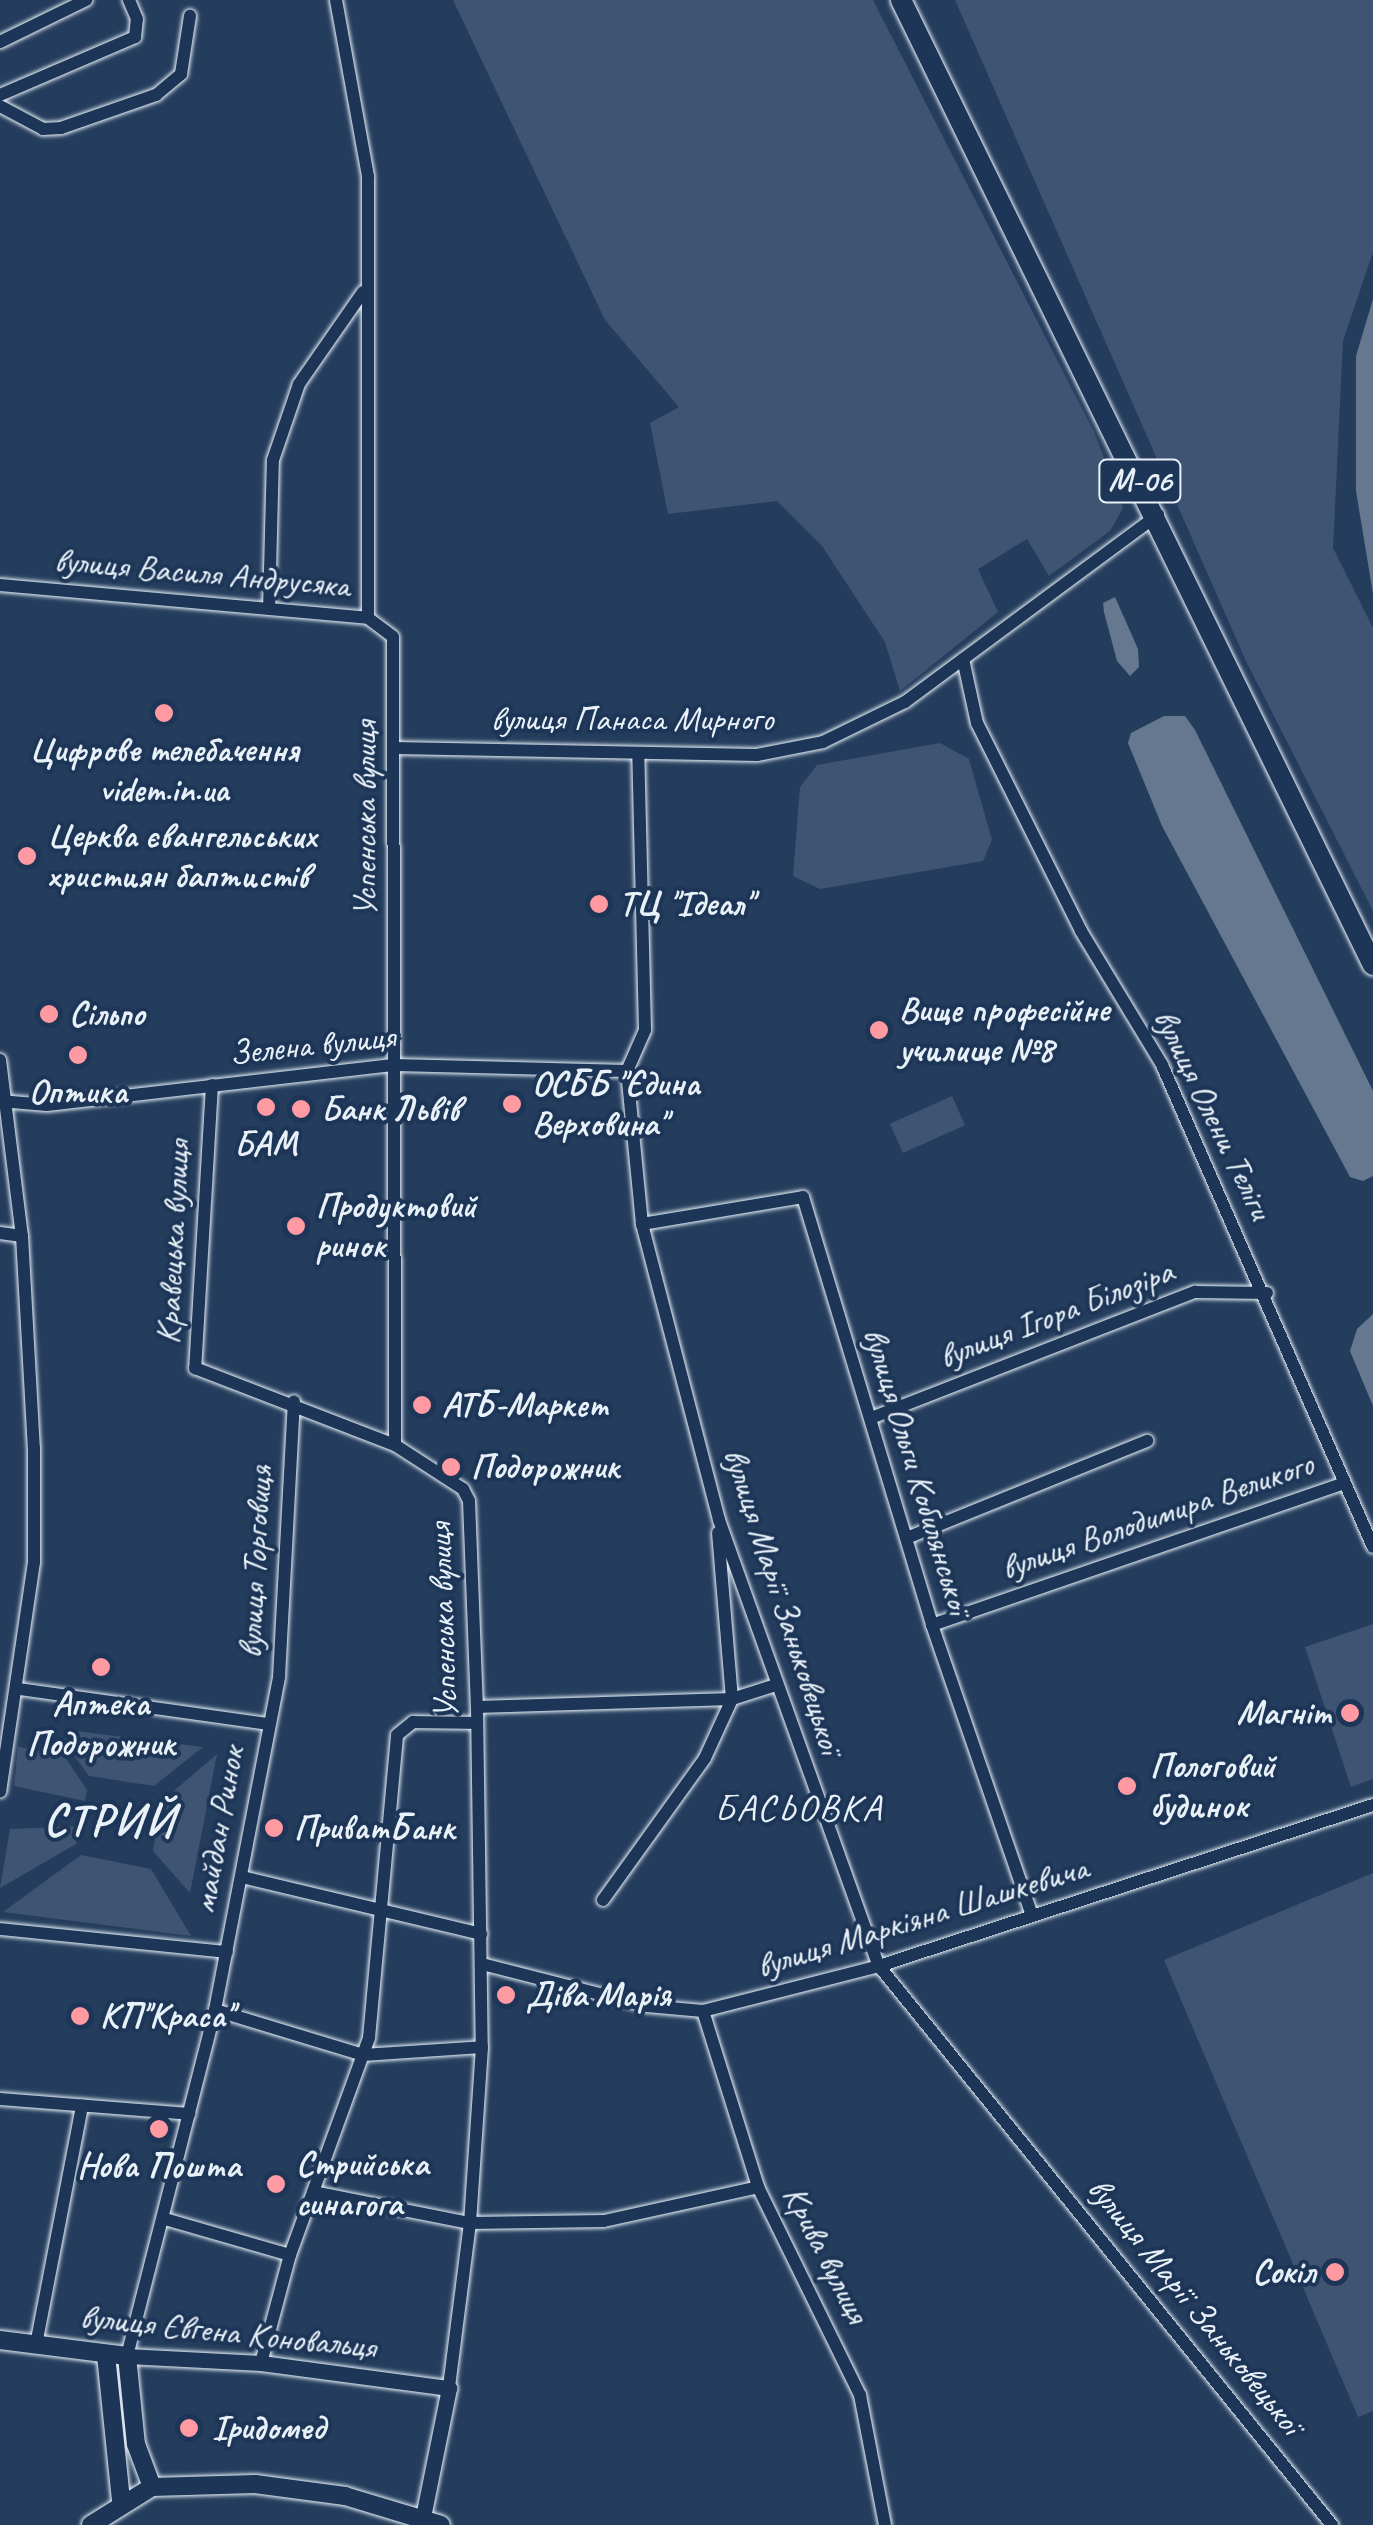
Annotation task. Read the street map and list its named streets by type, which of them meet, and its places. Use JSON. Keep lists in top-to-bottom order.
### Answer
{
  "streets": {
    "highway": ["М-06"],
    "main road": ["вулиця Євгена Коновальця"],
    "street": [
      "вулиця Василя Андрусяка",
      "вулиця Панаса Мирного",
      "Успенська вулиця",
      "Зелена вулиця",
      "вулиця Олени Теліги",
      "Кравецька вулиця",
      "вулиця Ігора Білозіра",
      "вулиця Ольги Кобилянської",
      "вулиця Володимира Великого",
      "вулиця Торговиця",
      "вулиця Марії Заньковецької",
      "майдан Ринок",
      "вулиця Маркіяна Шашкевича",
      "Крива вулиця"
    ]
  },
  "crossings": [
    ["М-06", "вулиця Панаса Мирного"],
    ["вулиця Василя Андрусяка", "Успенська вулиця"],
    ["вулиця Панаса Мирного", "Успенська вулиця"],
    ["вулиця Панаса Мирного", "вулиця Олени Теліги"],
    ["Успенська вулиця", "Зелена вулиця"],
    ["Успенська вулиця", "Кравецька вулиця"],
    ["Успенська вулиця", "вулиця Маркіяна Шашкевича"],
    ["Успенська вулиця", "вулиця Євгена Коновальця"],
    ["Зелена вулиця", "Кравецька вулиця"],
    ["Зелена вулиця", "вулиця Марії Заньковецької"],
    ["вулиця Олени Теліги", "вулиця Ігора Білозіра"],
    ["вулиця Олени Теліги", "вулиця Володимира Великого"],
    ["Кравецька вулиця", "вулиця Торговиця"],
    ["вулиця Ігора Білозіра", "вулиця Ольги Кобилянської"],
    ["вулиця Ольги Кобилянської", "вулиця Володимира Великого"],
    ["вулиця Ольги Кобилянської", "вулиця Марії Заньковецької"],
    ["вулиця Ольги Кобилянської", "вулиця Маркіяна Шашкевича"],
    ["вулиця Торговиця", "майдан Ринок"],
    ["вулиця Марії Заньковецької", "вулиця Маркіяна Шашкевича"],
    ["вулиця Маркіяна Шашкевича", "Крива вулиця"]
  ],
  "districts": ["БАСЬОВКА", "СТРИЙ"],
  "places": [
    "Цифрове телебачення videm.in.ua",
    "Церква євангельських християн баптистів",
    "ТЦ \"Ідеал\"",
    "Сільпо",
    "Вище професійне училище №8",
    "Оптика",
    "ОСББ \"Єдина Верховина\"",
    "БАМ",
    "Банк Львів",
    "Продуктовий ринок",
    "АТБ-Маркет",
    "Подорожник",
    "Аптека Подорожник",
    "Магніт",
    "Пологовий будинок",
    "ПриватБанк",
    "Діва Марія",
    "КП''Краса''",
    "Нова Пошта",
    "Стрийська синагога",
    "Сокіл",
    "Іридомед"
  ]
}
